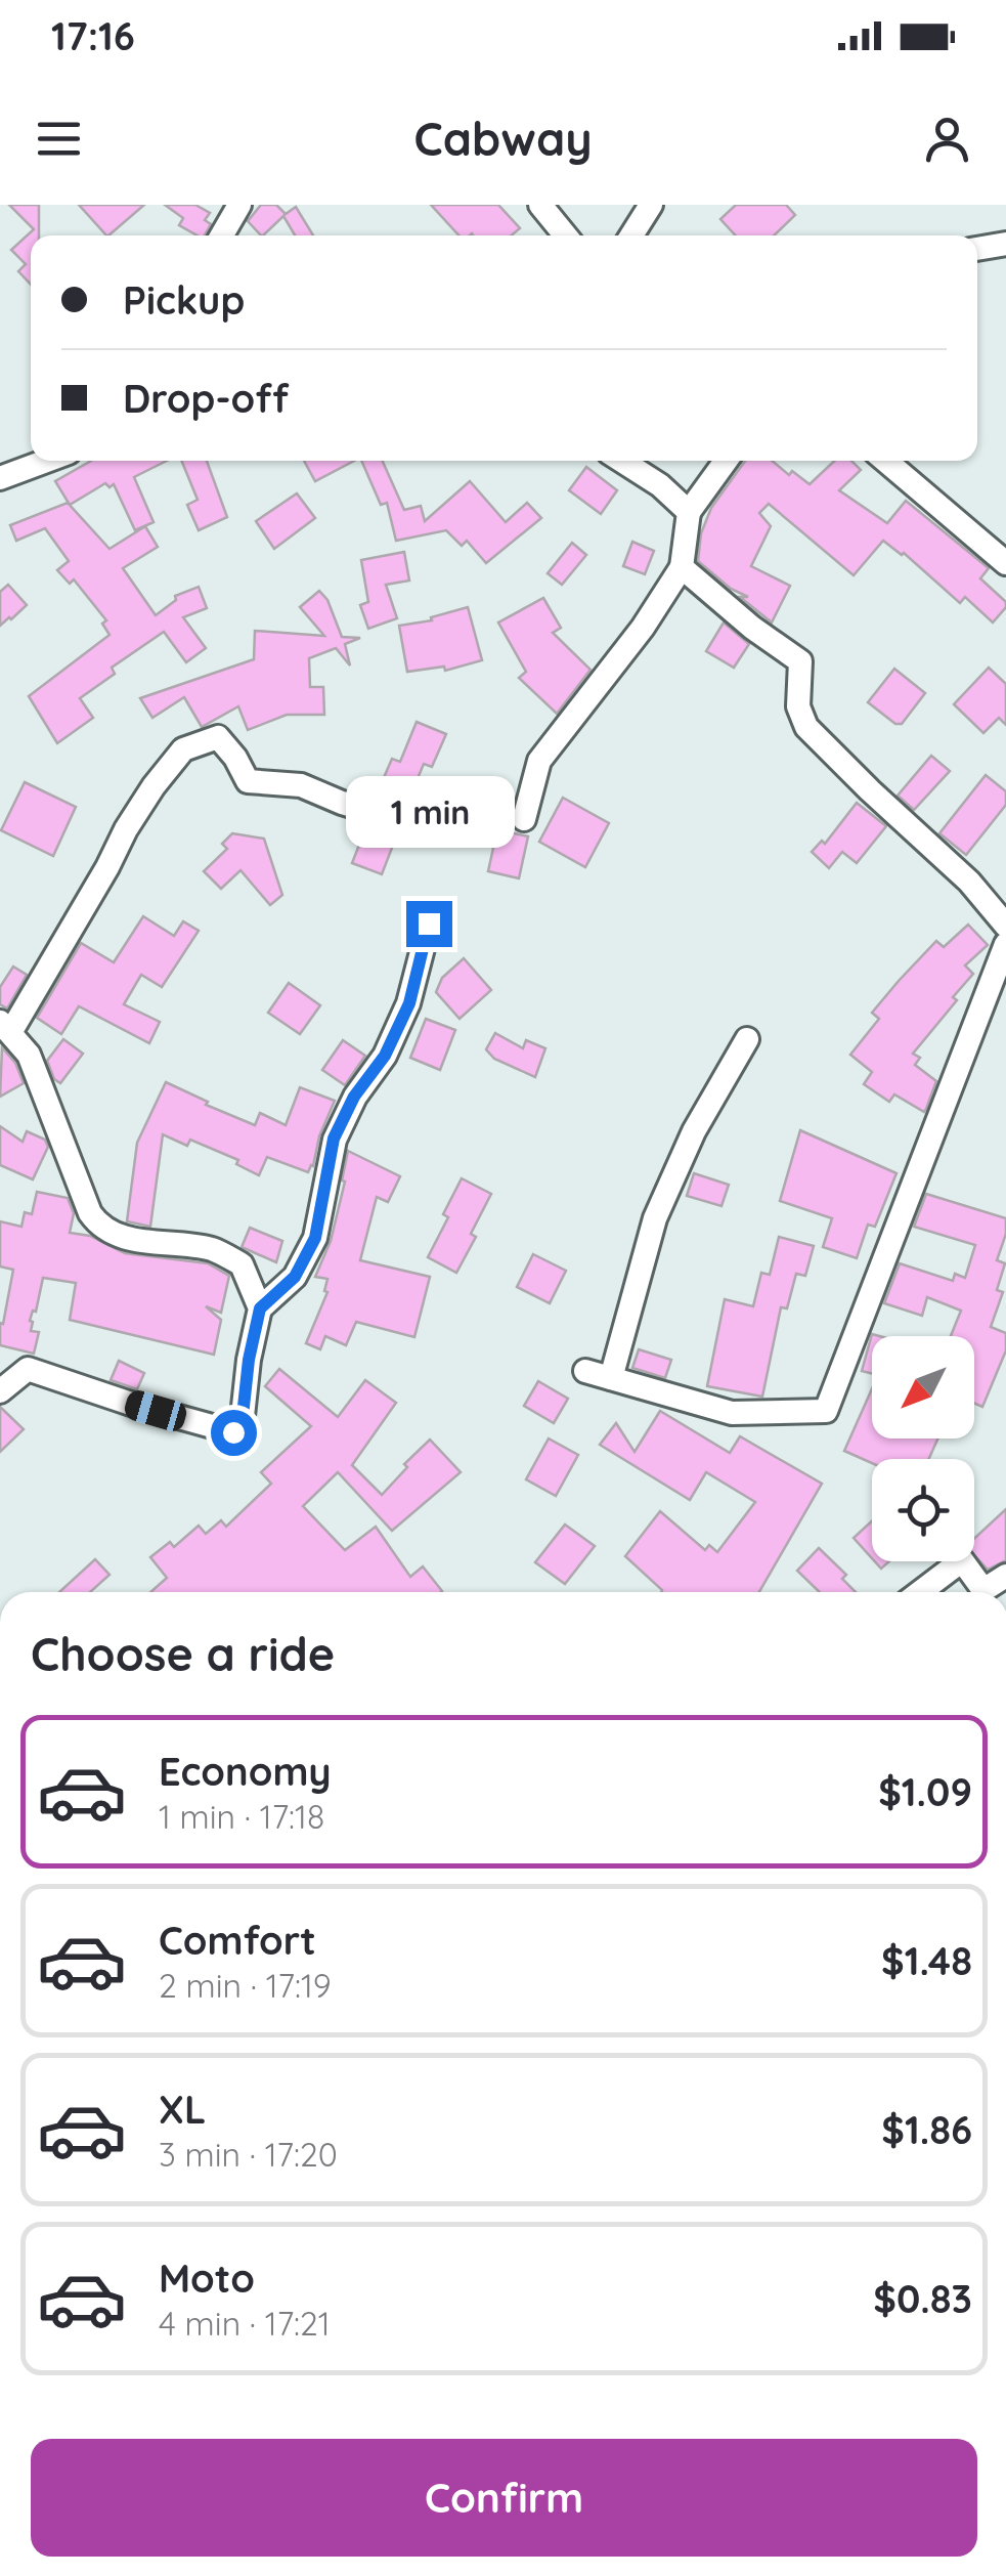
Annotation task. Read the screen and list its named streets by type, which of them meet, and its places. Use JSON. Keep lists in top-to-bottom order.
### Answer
{
  "north": "bottom left",
  "page": {
    "status": "17:16",
    "header": "Cabway",
    "banner": ["Pickup", "Drop-off"],
    "bubble": "1 min",
    "heading": "Choose a ride",
    "list": [
      {
        "name": "Economy",
        "note": "1 min · 17:18",
        "value": "$1.09"
      },
      {
        "name": "Comfort",
        "note": "2 min · 17:19",
        "value": "$1.48"
      },
      {
        "name": "XL",
        "note": "3 min · 17:20",
        "value": "$1.86"
      },
      {
        "name": "Moto",
        "note": "4 min · 17:21",
        "value": "$0.83"
      }
    ],
    "buttons": "Confirm"
  }
}
